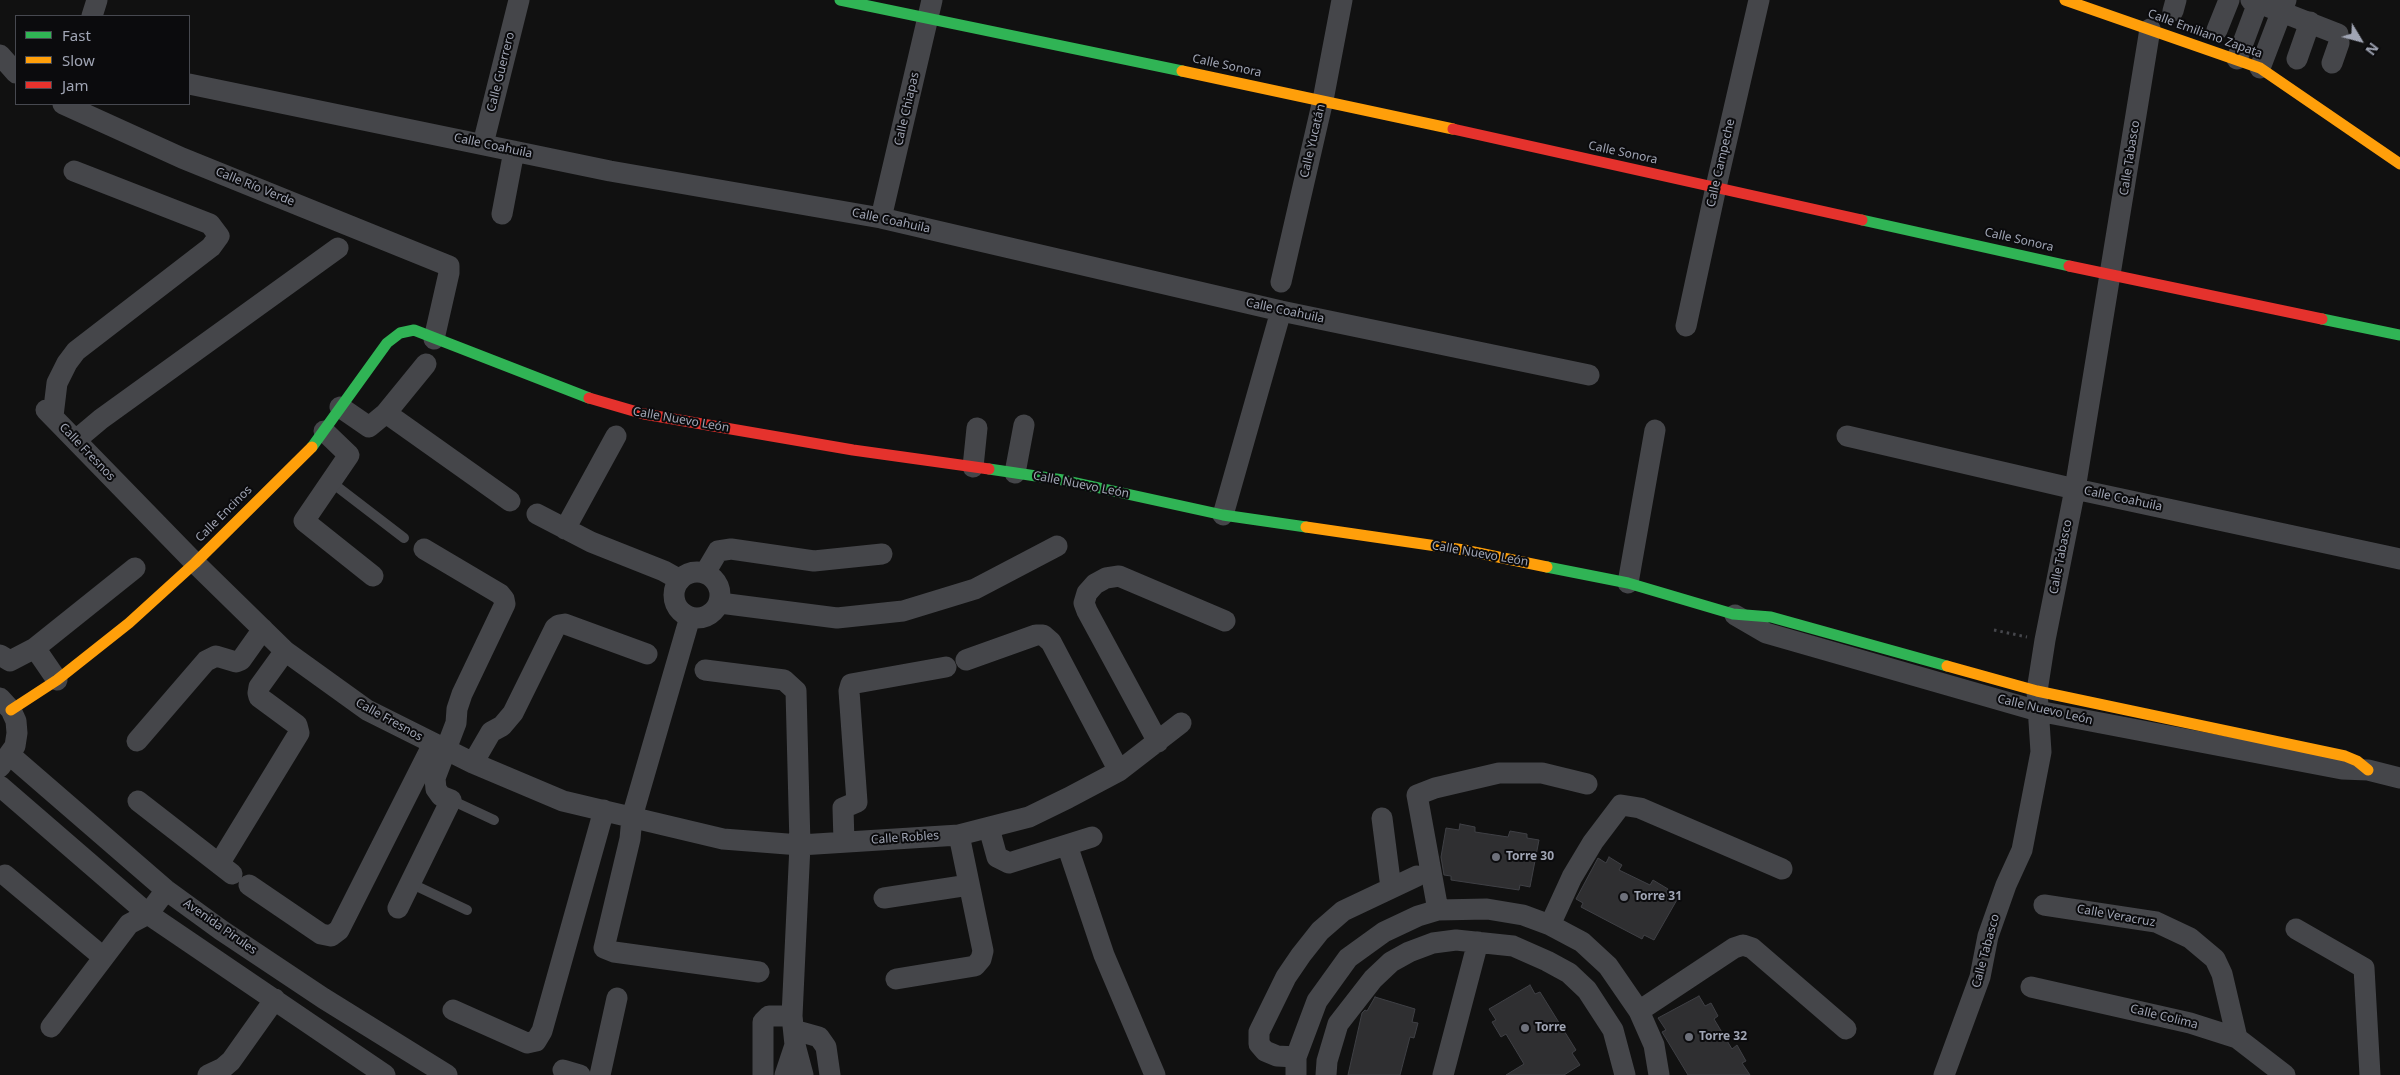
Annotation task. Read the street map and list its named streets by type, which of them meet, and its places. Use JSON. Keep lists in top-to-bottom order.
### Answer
{
  "streets": {
    "street": [
      "Calle Emiliano Zapata",
      "Calle Sonora",
      "Calle Guerrero",
      "Calle Chiapas",
      "Calle Yucatán",
      "Calle Coahuila",
      "Calle Tabasco",
      "Calle Campeche",
      "Calle Río Verde",
      "Calle Nuevo León",
      "Calle Fresnos",
      "Calle Encinos",
      "Calle Robles",
      "Calle Veracruz",
      "Avenida Pirules",
      "Calle Colima"
    ]
  },
  "crossings": [
    ["Calle Emiliano Zapata", "Calle Tabasco"],
    ["Calle Sonora", "Calle Chiapas"],
    ["Calle Sonora", "Calle Yucatán"],
    ["Calle Sonora", "Calle Tabasco"],
    ["Calle Sonora", "Calle Campeche"],
    ["Calle Guerrero", "Calle Coahuila"],
    ["Calle Chiapas", "Calle Coahuila"],
    ["Calle Coahuila", "Calle Tabasco"],
    ["Calle Tabasco", "Calle Nuevo León"],
    ["Calle Río Verde", "Calle Nuevo León"],
    ["Calle Río Verde", "Calle Encinos"],
    ["Calle Nuevo León", "Calle Encinos"],
    ["Calle Fresnos", "Calle Encinos"],
    ["Calle Fresnos", "Calle Robles"],
    ["Calle Veracruz", "Calle Colima"]
  ],
  "places": [
    "Torre 30",
    "Torre 31",
    "Torre",
    "Torre 32"
  ],
  "legend": ["Fast", "Slow", "Jam"],
  "north": "bottom right"
}
